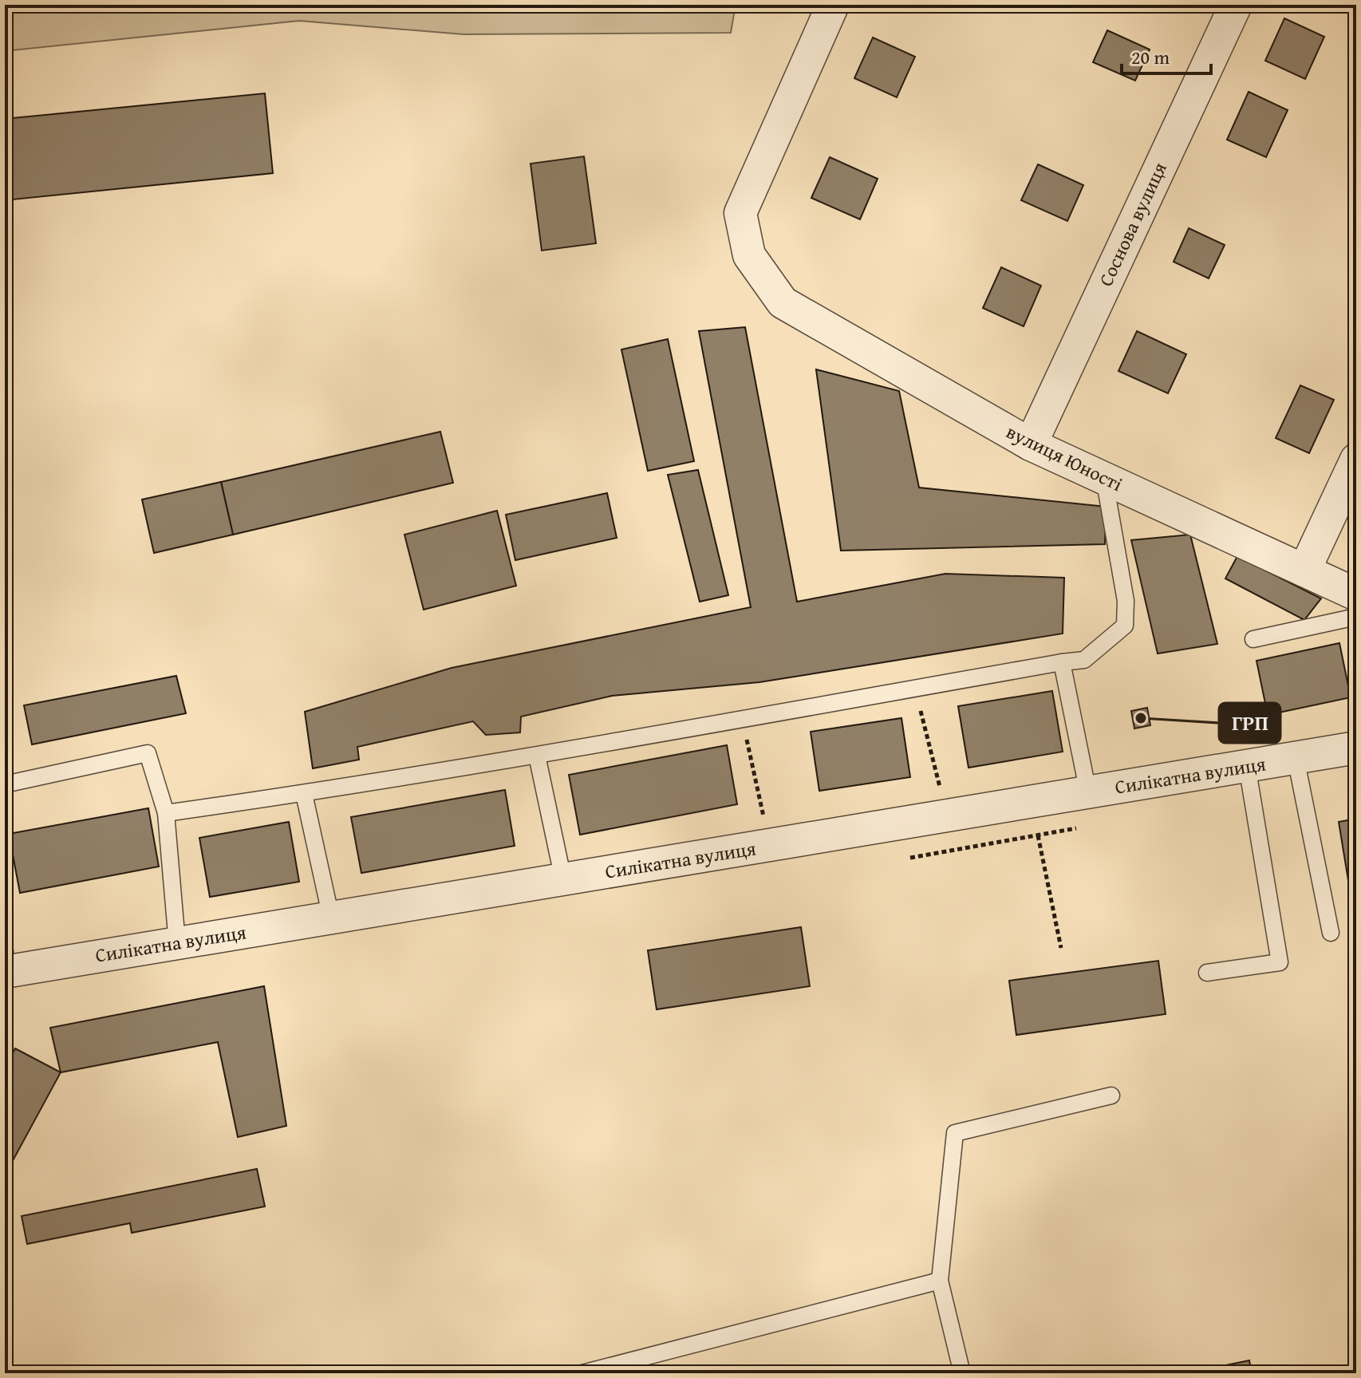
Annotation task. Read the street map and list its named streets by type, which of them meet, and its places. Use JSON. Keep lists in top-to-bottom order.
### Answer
{
  "streets": {
    "street": ["Соснова вулиця", "вулиця Юності", "Силікатна вулиця"]
  },
  "crossings": [
    ["Соснова вулиця", "вулиця Юності"]
  ],
  "places": ["ГРП"],
  "scale_bar": "20 m"
}
